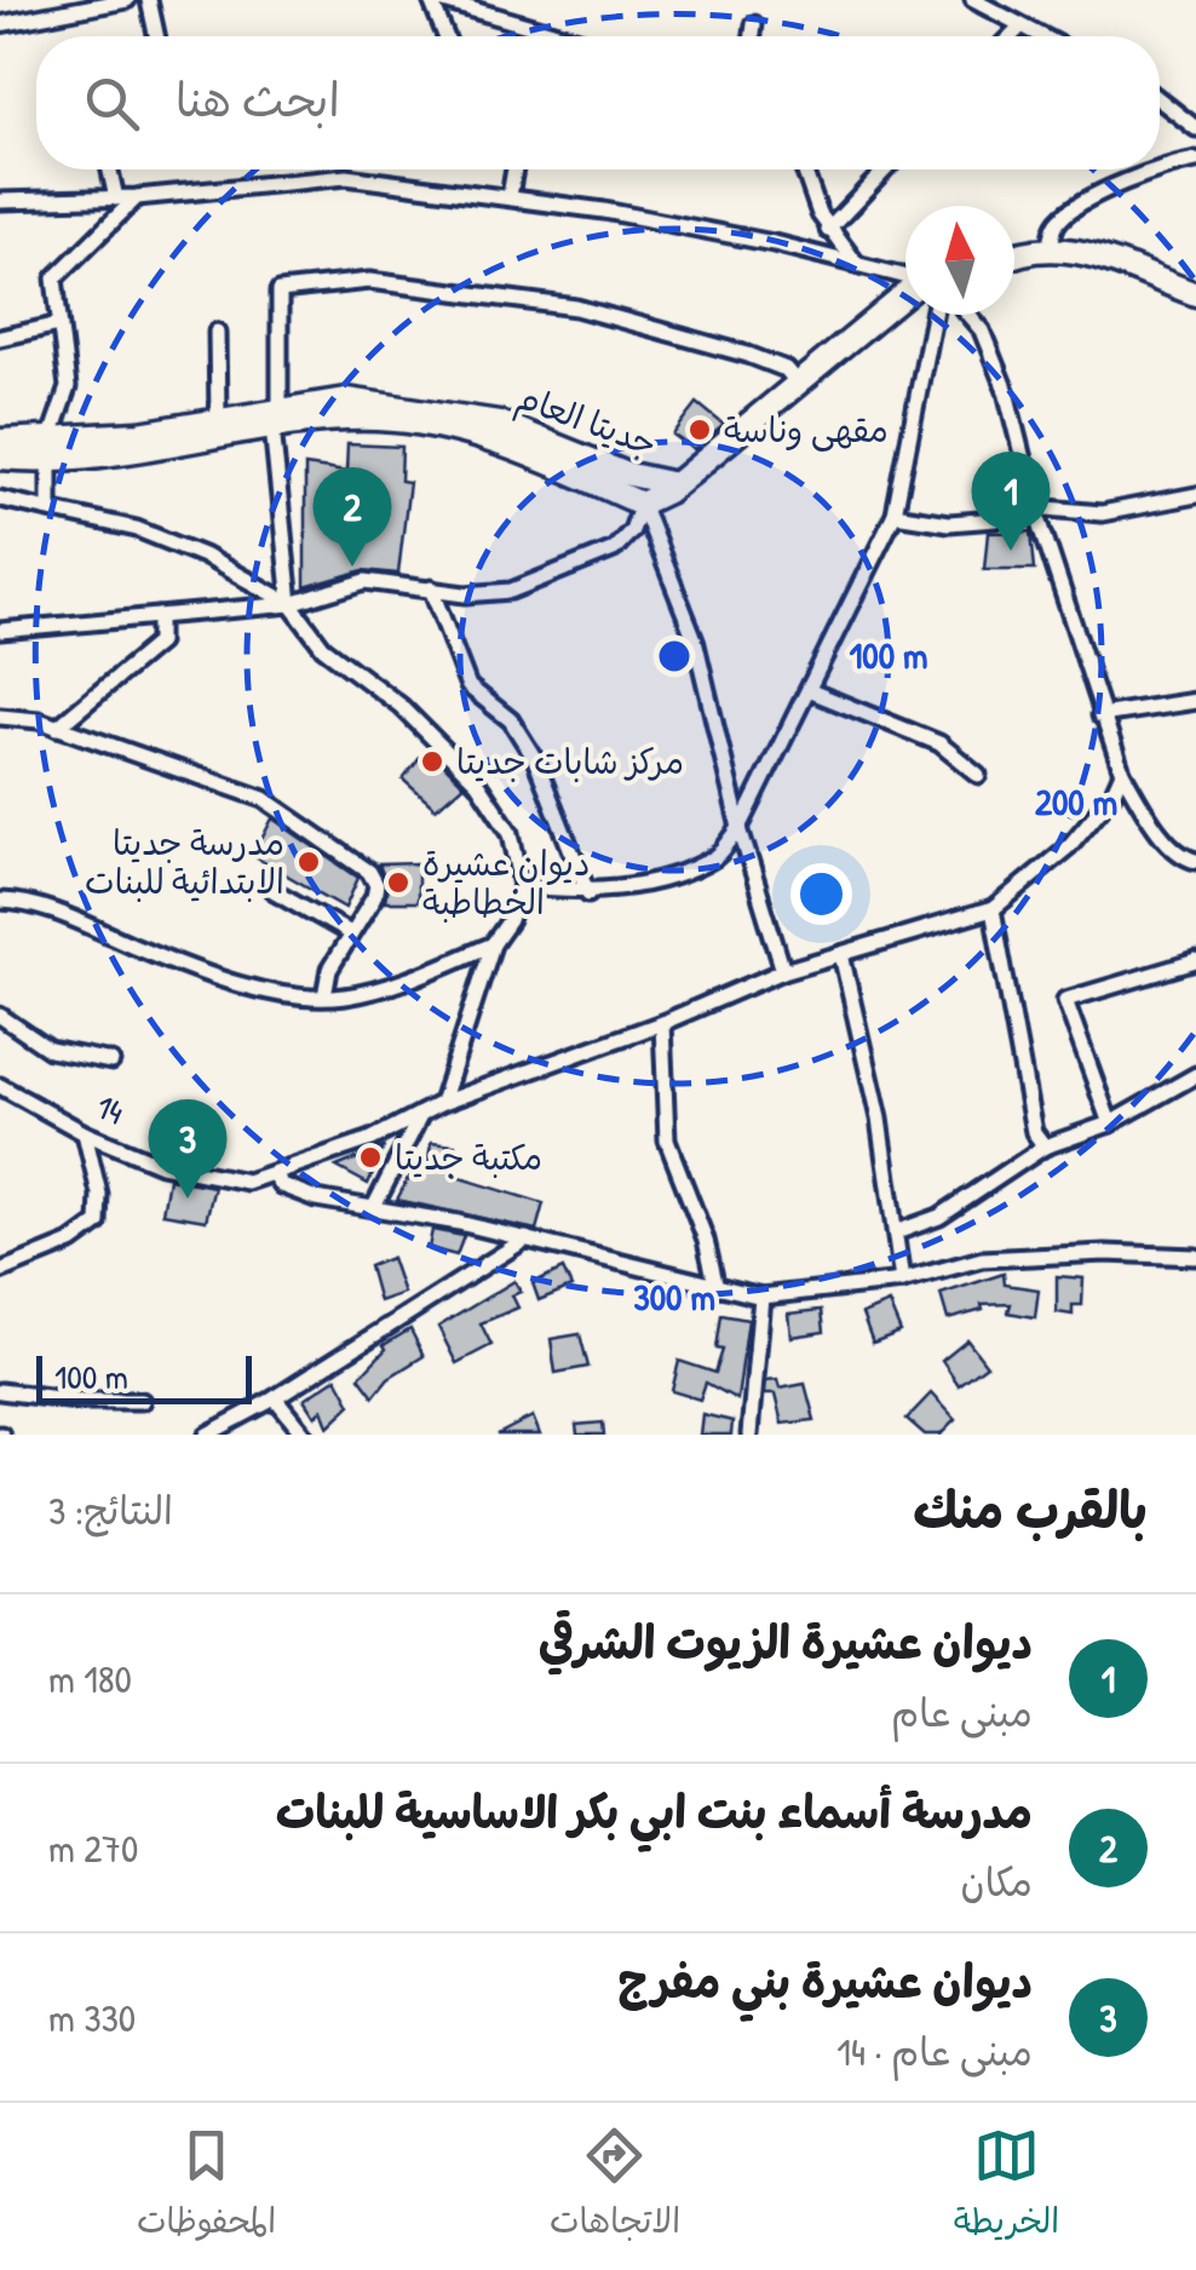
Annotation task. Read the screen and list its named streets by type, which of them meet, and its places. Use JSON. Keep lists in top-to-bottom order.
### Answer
{
  "streets": {
    "main road": ["جديتا العام"],
    "street": ["14"]
  },
  "places": [
    "مقهى وناسة",
    "مركز شابات جديتا",
    "مدرسة جديتا الابتدائية للبنات",
    "ديوان عشيرة الخطاطبة",
    "مكتبة جديتا"
  ],
  "scale_bar": "100 m",
  "north": "top",
  "page": {
    "search": "ابحث هنا",
    "pins": ["1", "2", "3"],
    "scale": "100 m",
    "heading": ["بالقرب منك", "النتائج: 3"],
    "list": [
      {
        "mark": "1",
        "name": "ديوان عشيرة الزيوت الشرقي",
        "note": "مبنى عام",
        "value": "180 m"
      },
      {
        "mark": "2",
        "name": "مدرسة أسماء بنت ابي بكر الاساسية للبنات",
        "note": "مكان",
        "value": "270 m"
      },
      {
        "mark": "3",
        "name": "ديوان عشيرة بني مفرج",
        "note": "مبنى عام · 14",
        "value": "330 m"
      }
    ],
    "nav": ["الخريطة", "الاتجاهات", "المحفوظات"]
  },
  "rings": ["100 m", "200 m", "300 m"]
}
